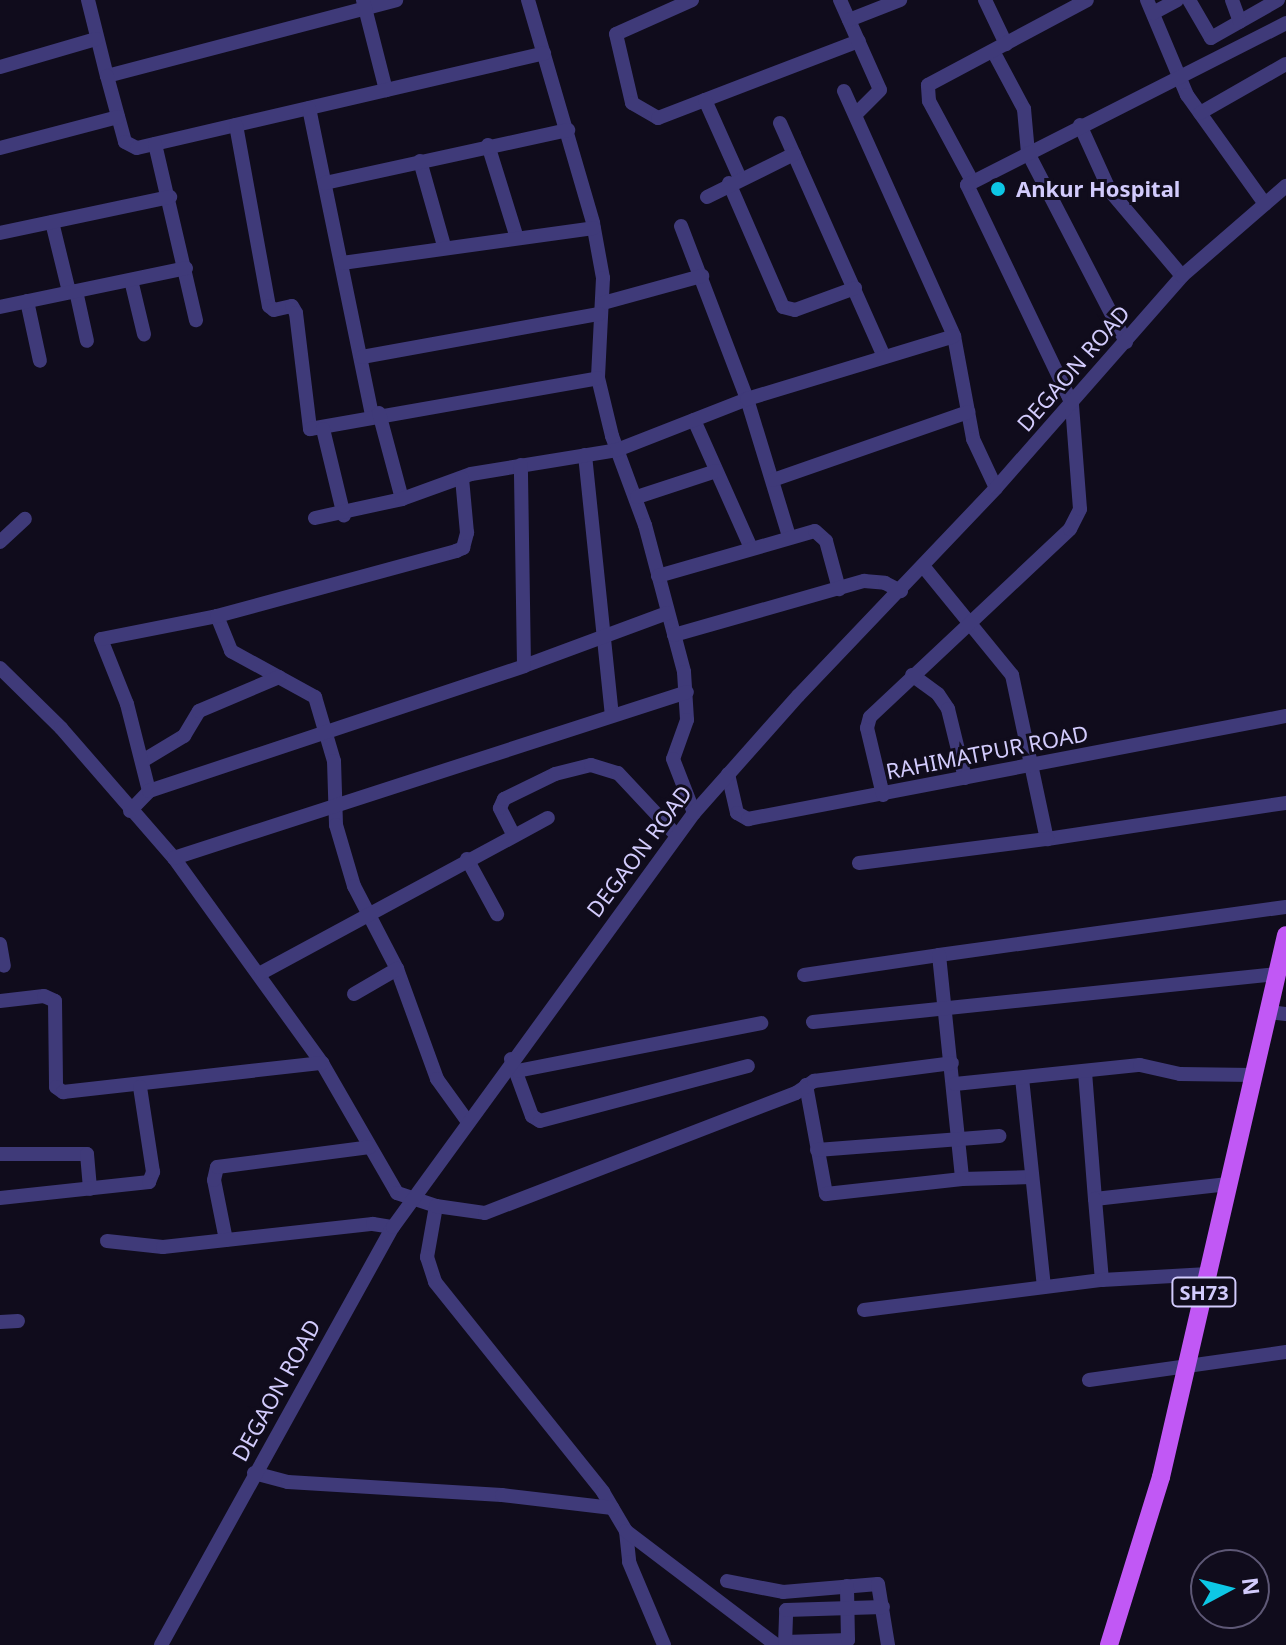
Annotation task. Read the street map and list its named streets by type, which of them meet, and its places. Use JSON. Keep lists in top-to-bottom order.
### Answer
{
  "streets": {
    "main road": ["SH73"],
    "street": ["DEGAON ROAD", "RAHIMATPUR ROAD"]
  },
  "crossings": [
    ["DEGAON ROAD", "RAHIMATPUR ROAD"]
  ],
  "places": ["Ankur Hospital"],
  "north": "right"
}
